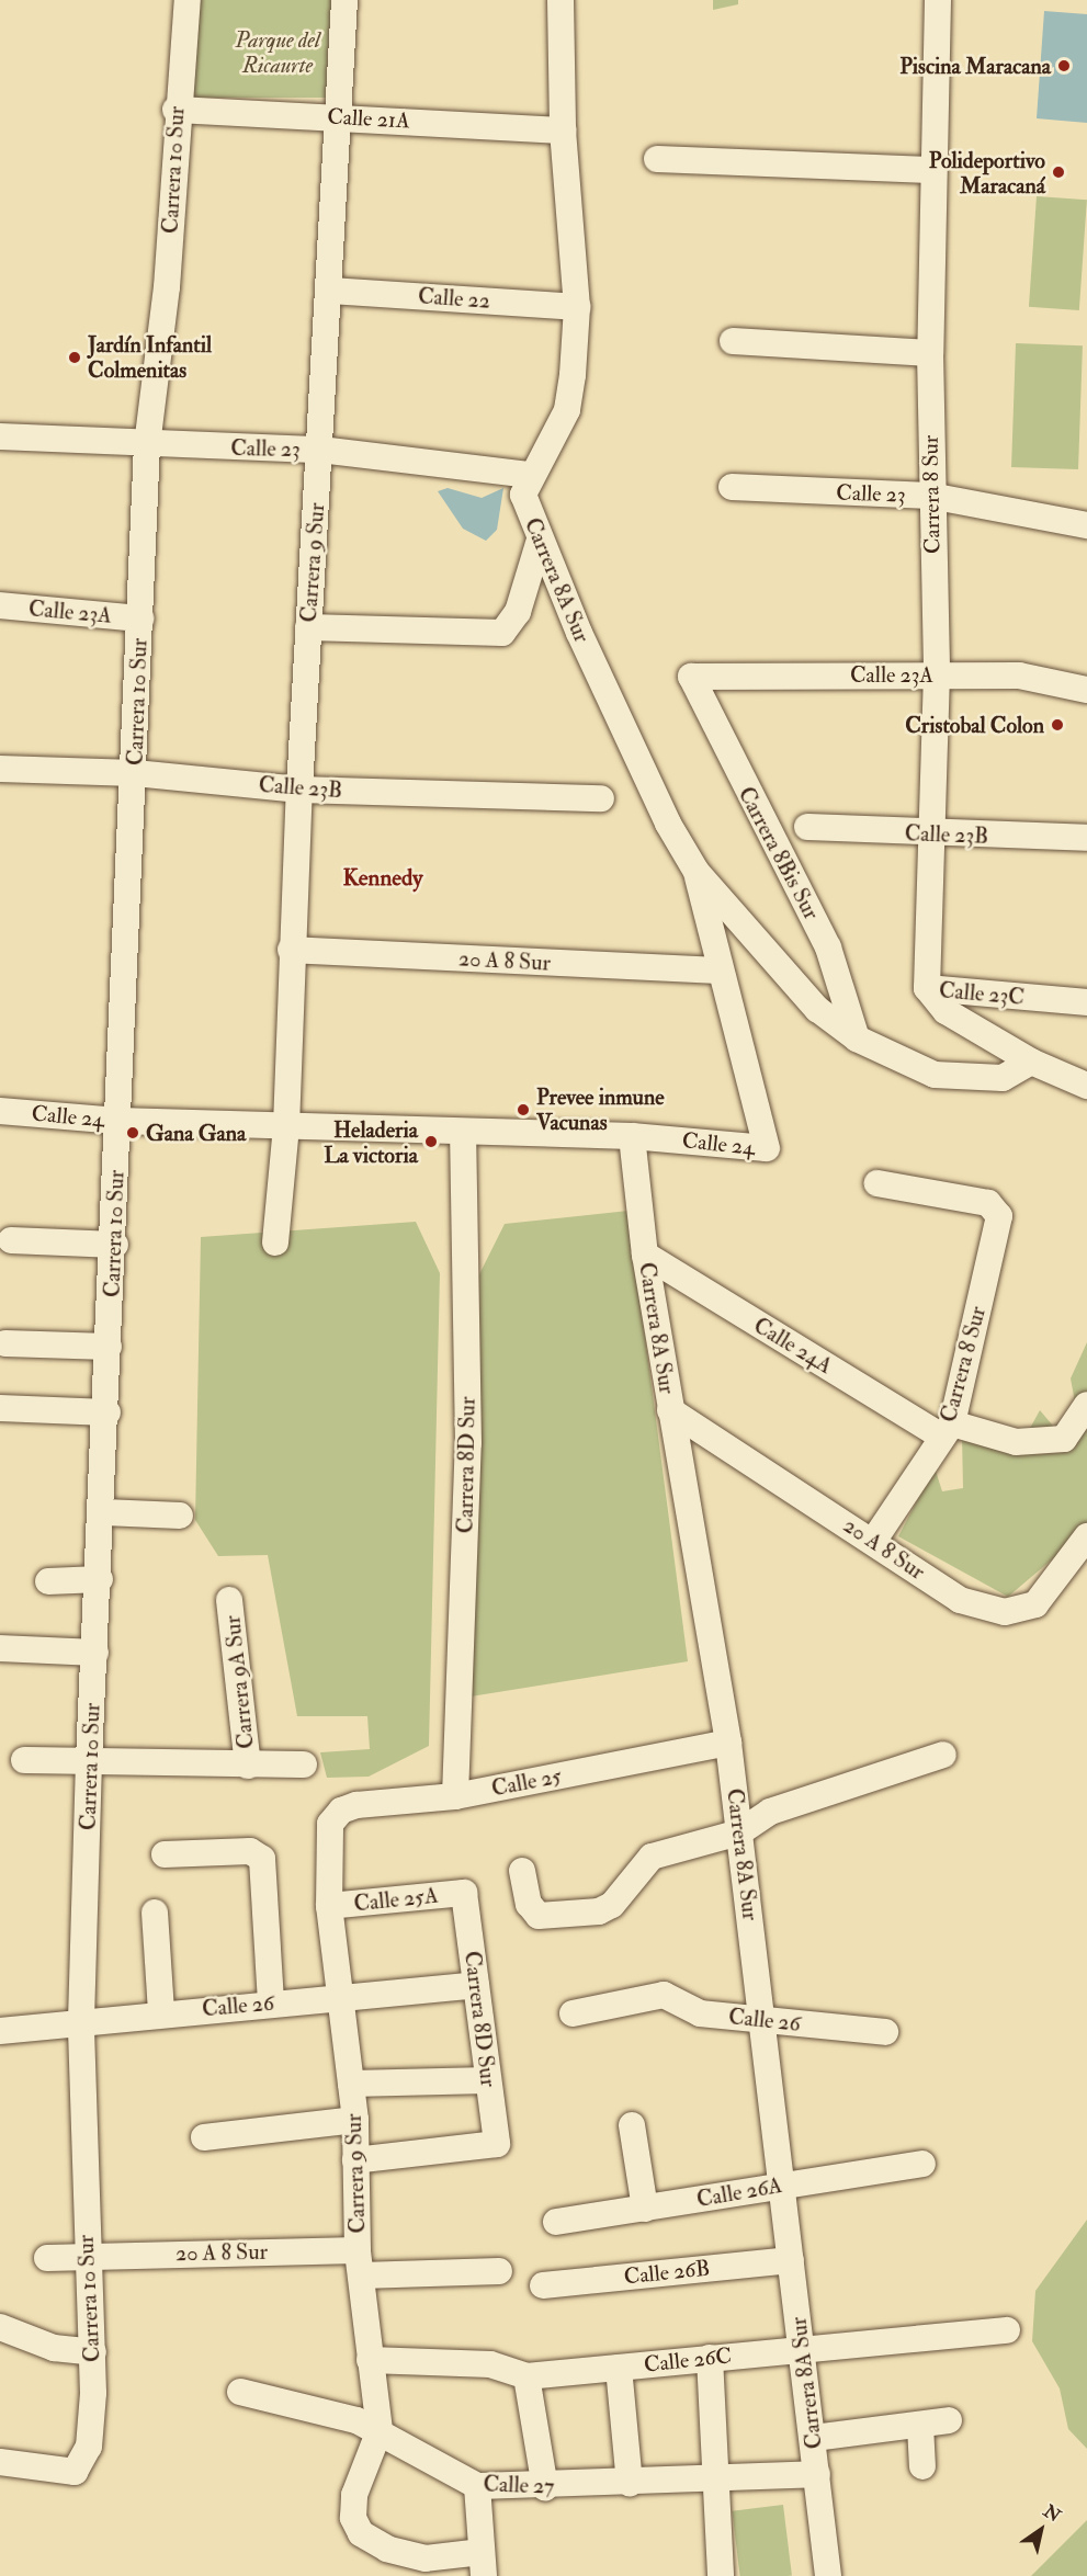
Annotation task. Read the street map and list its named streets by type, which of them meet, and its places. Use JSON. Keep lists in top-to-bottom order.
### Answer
{
  "streets": {
    "street": [
      "Calle 21A",
      "Carrera 10 Sur",
      "Calle 22",
      "Calle 23",
      "Carrera 8 Sur",
      "Carrera 9 Sur",
      "Carrera 8A Sur",
      "Calle 23A",
      "Calle 23B",
      "Carrera 8Bis Sur",
      "20 A 8 Sur",
      "Calle 23C",
      "Calle 24",
      "Calle 24A",
      "Carrera 8D Sur",
      "Carrera 9A Sur",
      "Calle 25",
      "Calle 25A",
      "Calle 26",
      "Calle 26A",
      "Calle 26B",
      "Calle 26C",
      "Calle 27"
    ]
  },
  "crossings": [
    ["Calle 21A", "Carrera 10 Sur"],
    ["Calle 21A", "Carrera 9 Sur"],
    ["Calle 21A", "Carrera 8A Sur"],
    ["Carrera 10 Sur", "Calle 23"],
    ["Carrera 10 Sur", "Calle 23A"],
    ["Carrera 10 Sur", "Calle 23B"],
    ["Carrera 10 Sur", "20 A 8 Sur"],
    ["Carrera 10 Sur", "Calle 24"],
    ["Carrera 10 Sur", "Calle 26"],
    ["Calle 22", "Carrera 9 Sur"],
    ["Calle 22", "Carrera 8A Sur"],
    ["Calle 23", "Carrera 8 Sur"],
    ["Calle 23", "Carrera 9 Sur"],
    ["Calle 23", "Carrera 8A Sur"],
    ["Carrera 8 Sur", "Calle 23A"],
    ["Carrera 8 Sur", "Calle 23B"],
    ["Carrera 8 Sur", "20 A 8 Sur"],
    ["Carrera 8 Sur", "Calle 23C"],
    ["Carrera 8 Sur", "Calle 24A"],
    ["Carrera 9 Sur", "Calle 23B"],
    ["Carrera 9 Sur", "20 A 8 Sur"],
    ["Carrera 9 Sur", "Calle 24"],
    ["Carrera 9 Sur", "Carrera 8D Sur"],
    ["Carrera 9 Sur", "Calle 25"],
    ["Carrera 9 Sur", "Calle 25A"],
    ["Carrera 9 Sur", "Calle 26"],
    ["Carrera 9 Sur", "Calle 26C"],
    ["Carrera 9 Sur", "Calle 27"],
    ["Carrera 8A Sur", "Carrera 8Bis Sur"],
    ["Carrera 8A Sur", "20 A 8 Sur"],
    ["Carrera 8A Sur", "Calle 23C"],
    ["Carrera 8A Sur", "Calle 24"],
    ["Carrera 8A Sur", "Calle 24A"],
    ["Carrera 8A Sur", "Calle 25"],
    ["Carrera 8A Sur", "Calle 26"],
    ["Carrera 8A Sur", "Calle 26A"],
    ["Carrera 8A Sur", "Calle 26B"],
    ["Carrera 8A Sur", "Calle 26C"],
    ["Carrera 8A Sur", "Calle 27"],
    ["Calle 23A", "Carrera 8Bis Sur"],
    ["Calle 24", "Carrera 8D Sur"],
    ["Carrera 8D Sur", "Calle 25"],
    ["Carrera 8D Sur", "Calle 25A"],
    ["Carrera 8D Sur", "Calle 26"]
  ],
  "districts": ["Kennedy"],
  "parks": ["Parque del Ricaurte"],
  "places": [
    "Piscina Maracana",
    "Polideportivo Maracaná",
    "Jardín Infantil Colmenitas",
    "Cristobal Colon",
    "Prevee inmune Vacunas",
    "Gana Gana",
    "Heladeria La victoria"
  ],
  "north": "top right"
}
